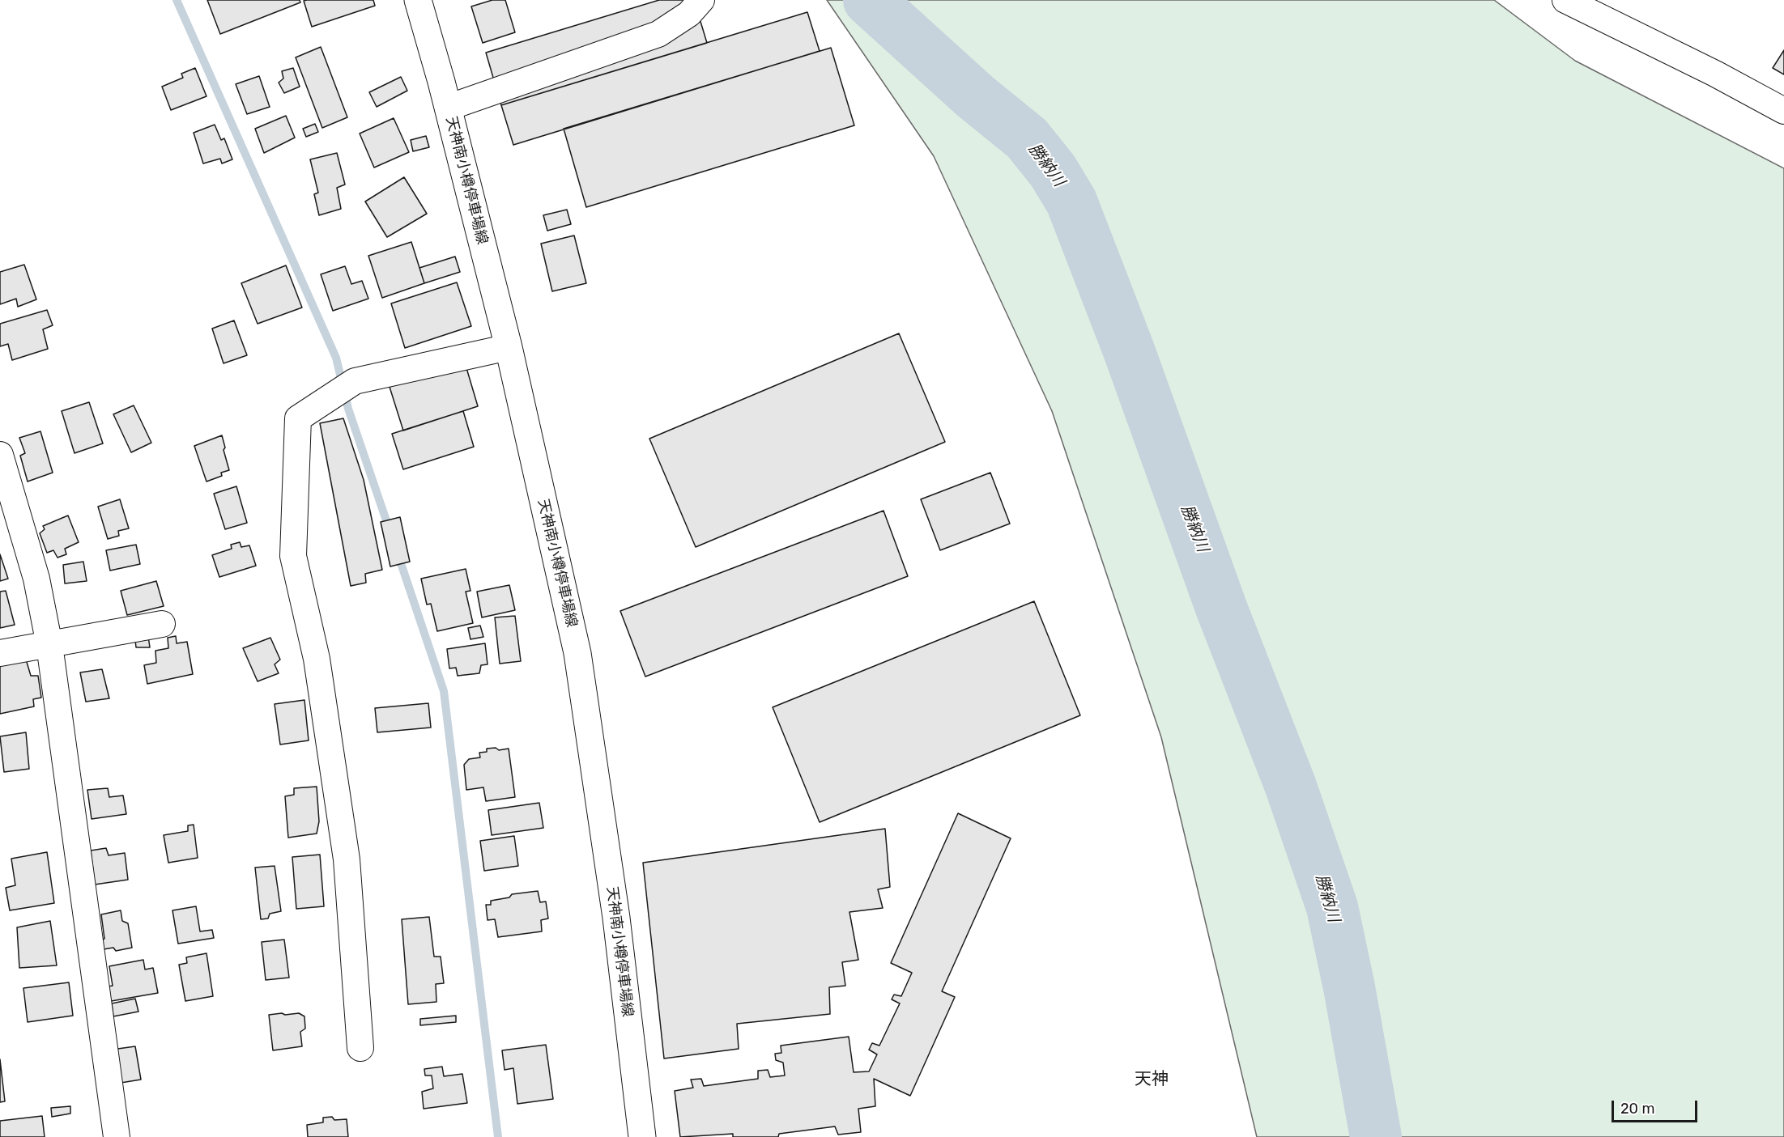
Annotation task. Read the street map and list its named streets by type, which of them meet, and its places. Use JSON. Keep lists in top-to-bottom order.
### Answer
{
  "streets": {
    "main road": ["天神南小樽停車場線"]
  },
  "districts": ["天神"],
  "water": ["勝納川"],
  "scale_bar": "20 m"
}
